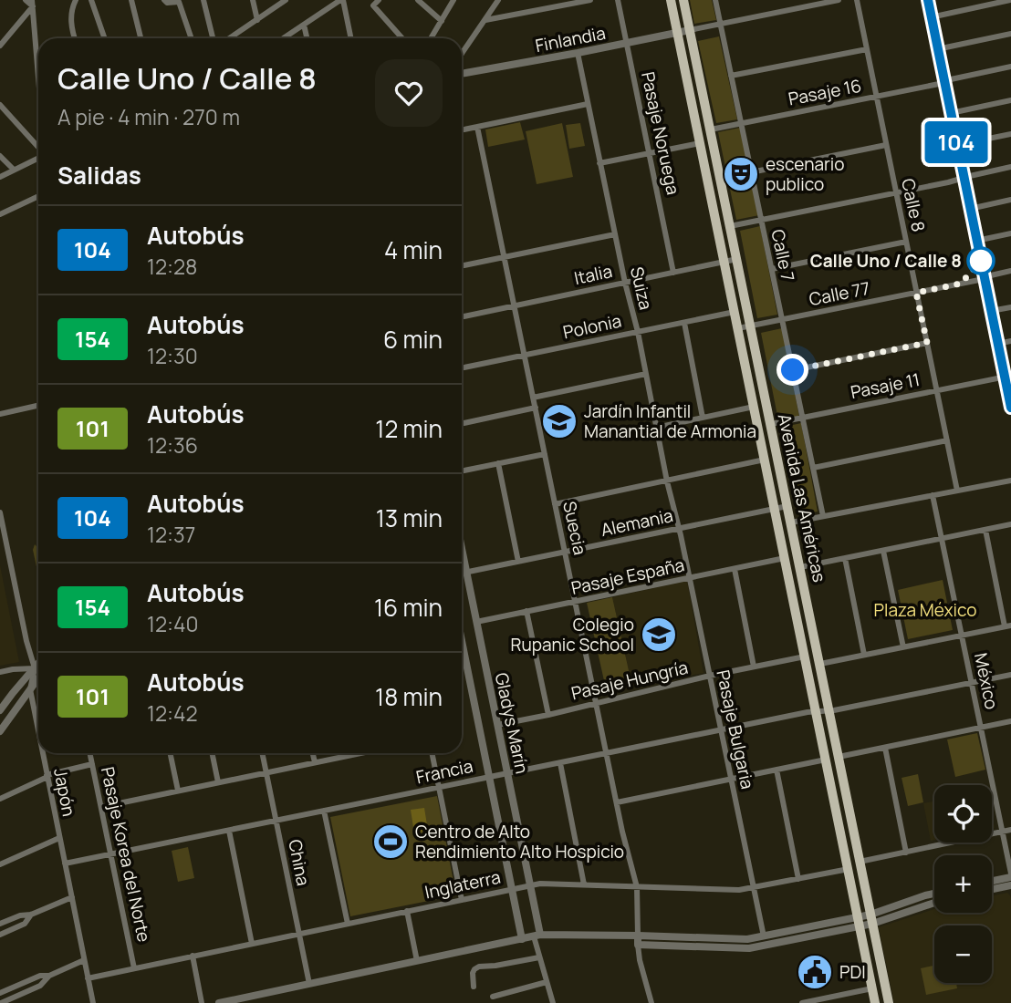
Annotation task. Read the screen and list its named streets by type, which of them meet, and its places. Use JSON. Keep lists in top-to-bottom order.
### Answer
{
  "streets": {
    "main road": ["Avenida Las Américas"],
    "street": [
      "Finlandia",
      "Pasaje 16",
      "Pasaje Noruega",
      "Calle 8",
      "Calle 7",
      "Italia",
      "Suiza",
      "Calle 77",
      "Polonia",
      "Pasaje 11",
      "Alemania",
      "Suecia",
      "Pasaje España",
      "Pasaje Hungría",
      "México",
      "Gladys Marín",
      "Pasaje Bulgaria",
      "Francia",
      "Japón",
      "Pasaje Korea del Norte",
      "China",
      "Inglaterra"
    ]
  },
  "crossings": [
    ["Finlandia", "Pasaje Noruega"],
    ["Finlandia", "Suiza"],
    ["Finlandia", "Avenida Las Américas"],
    ["Pasaje 16", "Calle 8"],
    ["Pasaje 16", "Calle 7"],
    ["Pasaje 16", "Avenida Las Américas"],
    ["Pasaje Noruega", "Italia"],
    ["Calle 8", "Calle 77"],
    ["Calle 8", "Pasaje 11"],
    ["Calle 7", "Calle 77"],
    ["Calle 7", "Pasaje 11"],
    ["Italia", "Suiza"],
    ["Italia", "Avenida Las Américas"],
    ["Italia", "Suecia"],
    ["Suiza", "Polonia"],
    ["Suiza", "Alemania"],
    ["Suiza", "Pasaje Bulgaria"],
    ["Calle 77", "Avenida Las Américas"],
    ["Polonia", "Avenida Las Américas"],
    ["Polonia", "Suecia"],
    ["Pasaje 11", "Avenida Las Américas"],
    ["Avenida Las Américas", "Alemania"],
    ["Avenida Las Américas", "Pasaje España"],
    ["Avenida Las Américas", "Pasaje Hungría"],
    ["Avenida Las Américas", "Francia"],
    ["Avenida Las Américas", "Inglaterra"],
    ["Alemania", "Suecia"],
    ["Alemania", "Gladys Marín"],
    ["Alemania", "Pasaje Bulgaria"],
    ["Suecia", "Pasaje España"],
    ["Suecia", "Pasaje Hungría"],
    ["Suecia", "Francia"],
    ["Suecia", "Inglaterra"],
    ["Pasaje España", "Gladys Marín"],
    ["Pasaje España", "Pasaje Bulgaria"],
    ["Pasaje Hungría", "Gladys Marín"],
    ["Pasaje Hungría", "Pasaje Bulgaria"],
    ["México", "Francia"],
    ["Gladys Marín", "Francia"],
    ["Gladys Marín", "Inglaterra"],
    ["Pasaje Bulgaria", "Francia"],
    ["Pasaje Bulgaria", "Inglaterra"],
    ["Francia", "Japón"],
    ["Francia", "Pasaje Korea del Norte"],
    ["Francia", "China"],
    ["Japón", "Inglaterra"],
    ["Pasaje Korea del Norte", "Inglaterra"],
    ["China", "Inglaterra"]
  ],
  "parks": ["Plaza México"],
  "places": {
    "theatre": ["escenario publico"],
    "other": ["Calle Uno / Calle 8"],
    "school or university": ["Jardín Infantil Manantial de Armonia", "Colegio Rupanic School"],
    "sports": ["Centro de Alto Rendimiento Alto Hospicio"],
    "public building": ["PDI"]
  },
  "lines": ["bus line 104"],
  "page": {
    "on_map": "104",
    "heading": [
      ["Calle Uno / Calle 8", "A pie · 4 min · 270 m"],
      "Salidas"
    ],
    "list": [
      {
        "mark": "104",
        "name": "Autobús",
        "note": "12:28",
        "value": "4 min"
      },
      {
        "mark": "154",
        "name": "Autobús",
        "note": "12:30",
        "value": "6 min"
      },
      {
        "mark": "101",
        "name": "Autobús",
        "note": "12:36",
        "value": "12 min"
      },
      {
        "mark": "104",
        "name": "Autobús",
        "note": "12:37",
        "value": "13 min"
      },
      {
        "mark": "154",
        "name": "Autobús",
        "note": "12:40",
        "value": "16 min"
      },
      {
        "mark": "101",
        "name": "Autobús",
        "note": "12:42",
        "value": "18 min"
      }
    ],
    "map_buttons": ["+", "−"]
  }
}
